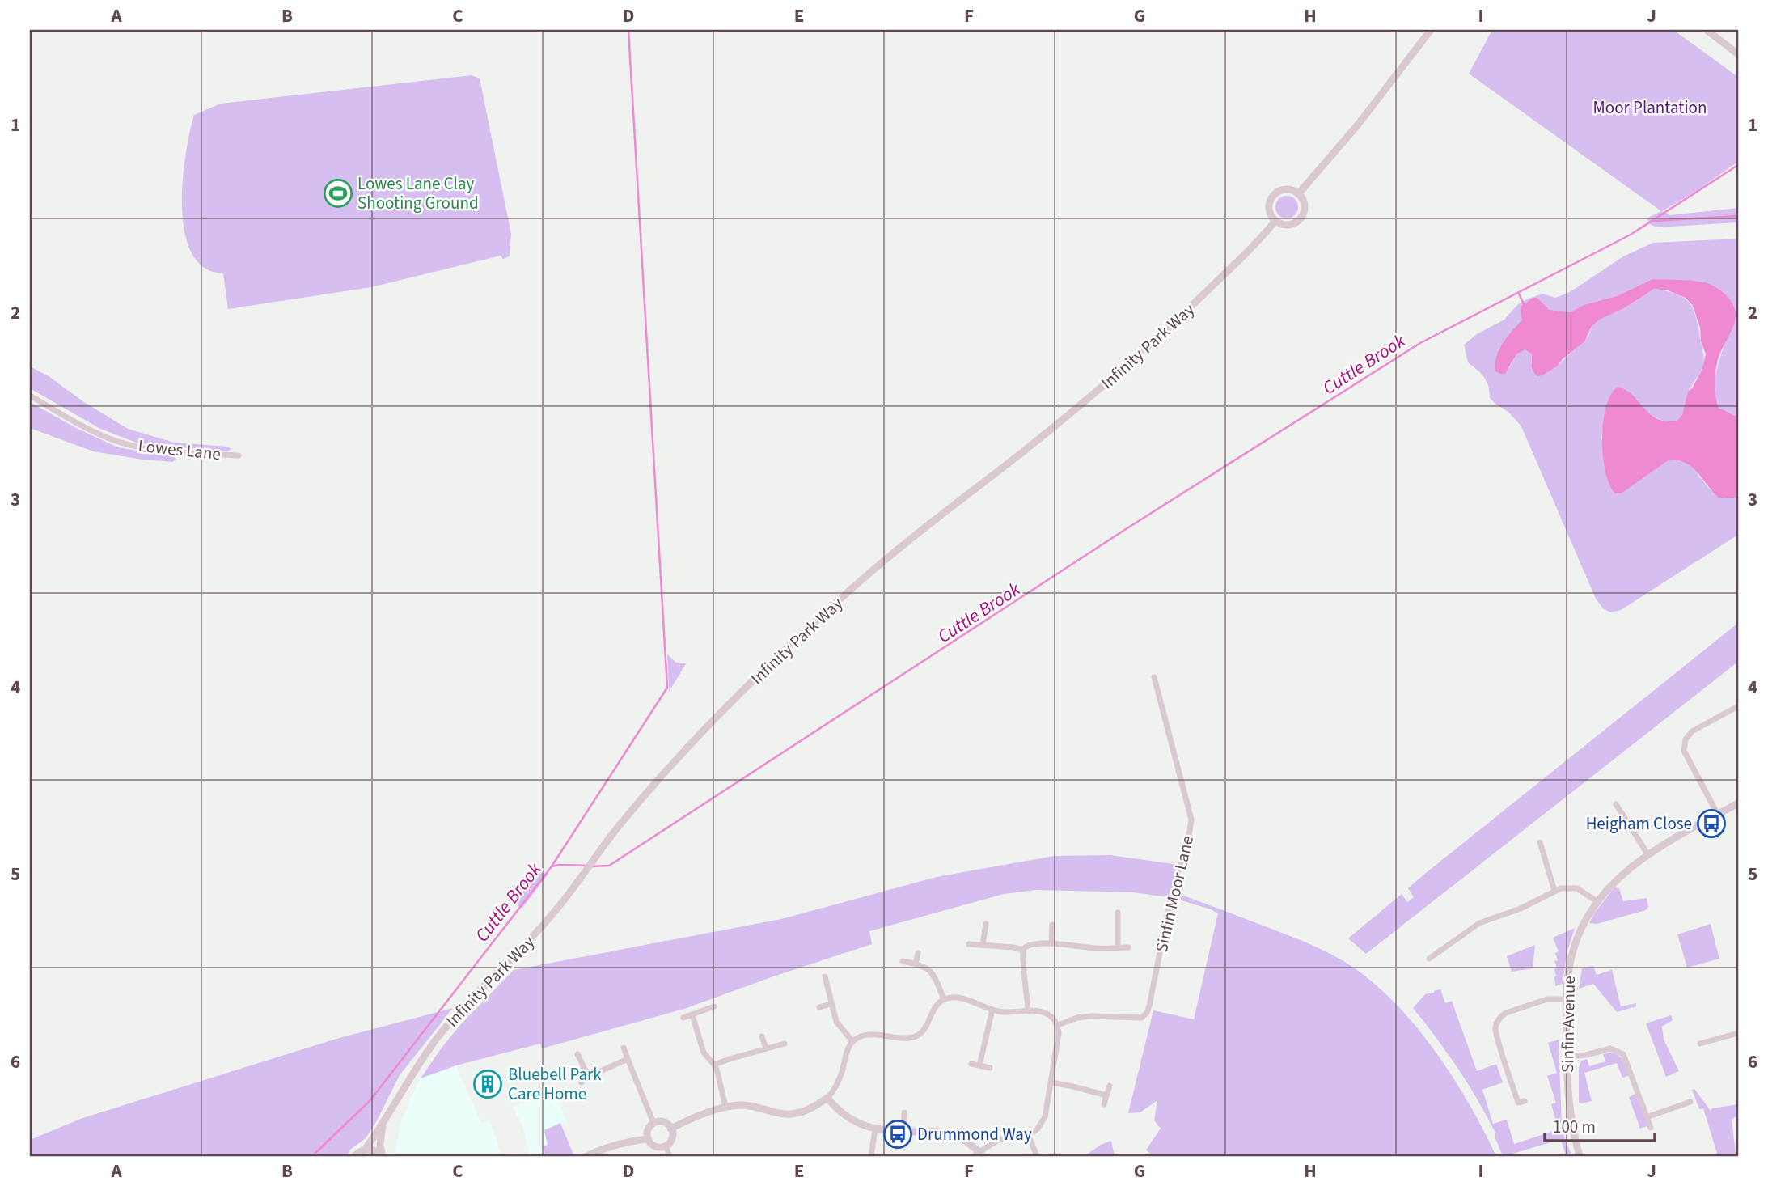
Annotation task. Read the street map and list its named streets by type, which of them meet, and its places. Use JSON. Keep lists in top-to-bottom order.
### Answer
{
  "streets": {
    "street": [
      "Infinity Park Way",
      "Lowes Lane",
      "Sinfin Moor Lane",
      "Sinfin Avenue"
    ]
  },
  "water": ["Cuttle Brook"],
  "parks": ["Moor Plantation"],
  "places": {
    "sports": ["Lowes Lane Clay Shooting Ground"],
    "bus stop": ["Heigham Close", "Drummond Way"],
    "building": ["Bluebell Park Care Home"]
  },
  "scale_bar": "100 m",
  "grid": {
    "columns": [
      "A",
      "B",
      "C",
      "D",
      "E",
      "F",
      "G",
      "H",
      "I",
      "J"
    ],
    "rows": [
      "1",
      "2",
      "3",
      "4",
      "5",
      "6"
    ]
  }
}
